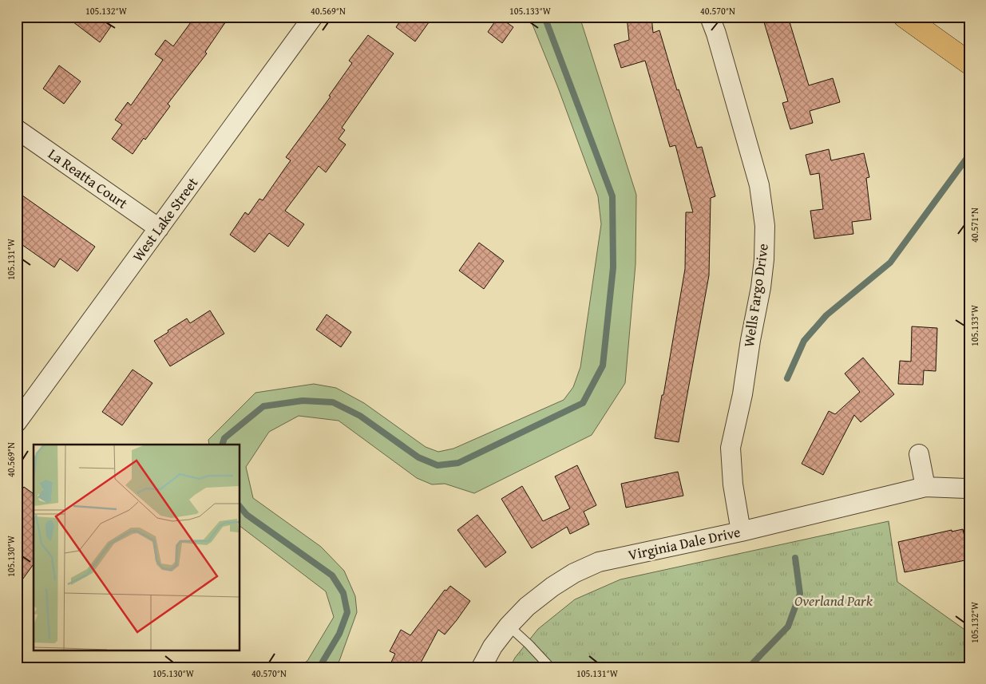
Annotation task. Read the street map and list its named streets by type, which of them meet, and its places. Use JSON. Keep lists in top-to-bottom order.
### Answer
{
  "streets": {
    "street": [
      "La Reatta Court",
      "West Lake Street",
      "Wells Fargo Drive",
      "Virginia Dale Drive"
    ]
  },
  "crossings": [
    ["La Reatta Court", "West Lake Street"],
    ["Wells Fargo Drive", "Virginia Dale Drive"]
  ],
  "parks": ["Overland Park"],
  "coordinates": [
    "105.132°W",
    "40.569°N",
    "105.133°W",
    "40.570°N",
    "40.571°N",
    "105.131°W",
    "105.130°W"
  ]
}
